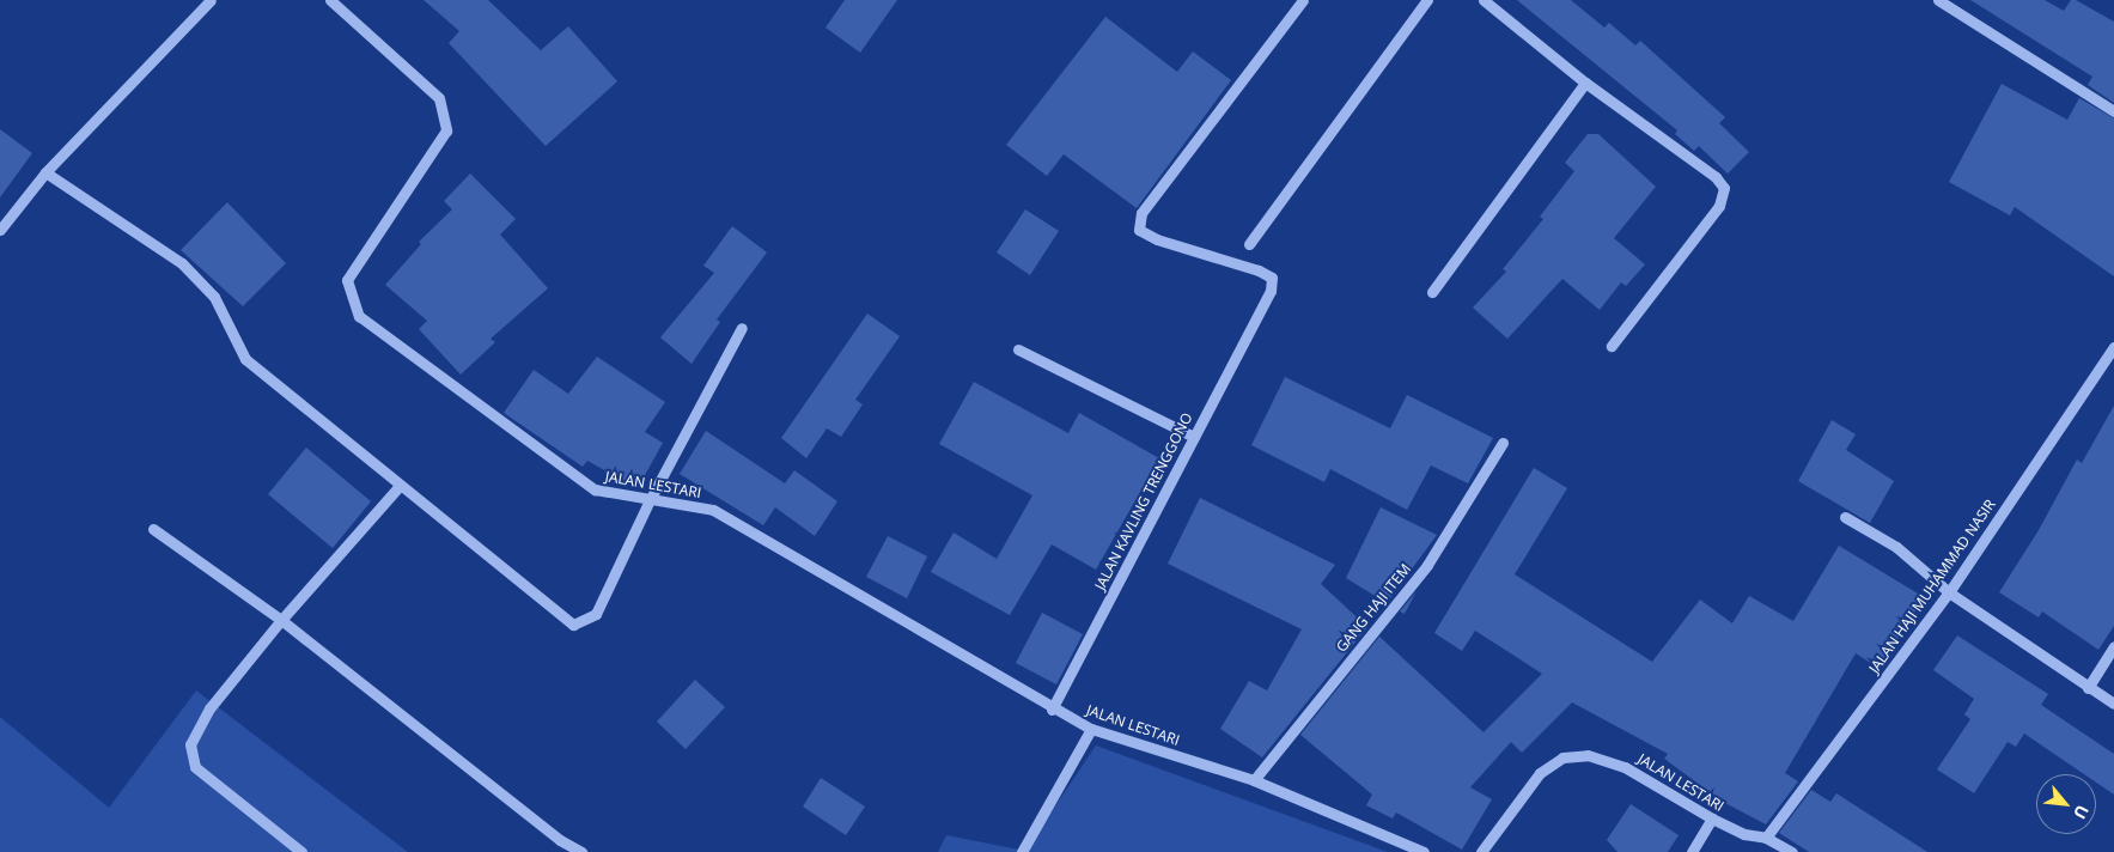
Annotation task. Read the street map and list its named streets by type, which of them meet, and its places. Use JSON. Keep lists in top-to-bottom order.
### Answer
{
  "streets": {
    "street": [
      "JALAN LESTARI",
      "JALAN KAVLING TRENGGONO",
      "JALAN HAJI MUHAMMAD NASIR",
      "GANG HAJI ITEM"
    ]
  },
  "crossings": [
    ["JALAN LESTARI", "JALAN KAVLING TRENGGONO"],
    ["JALAN LESTARI", "JALAN HAJI MUHAMMAD NASIR"],
    ["JALAN LESTARI", "GANG HAJI ITEM"]
  ],
  "north": "bottom right"
}
